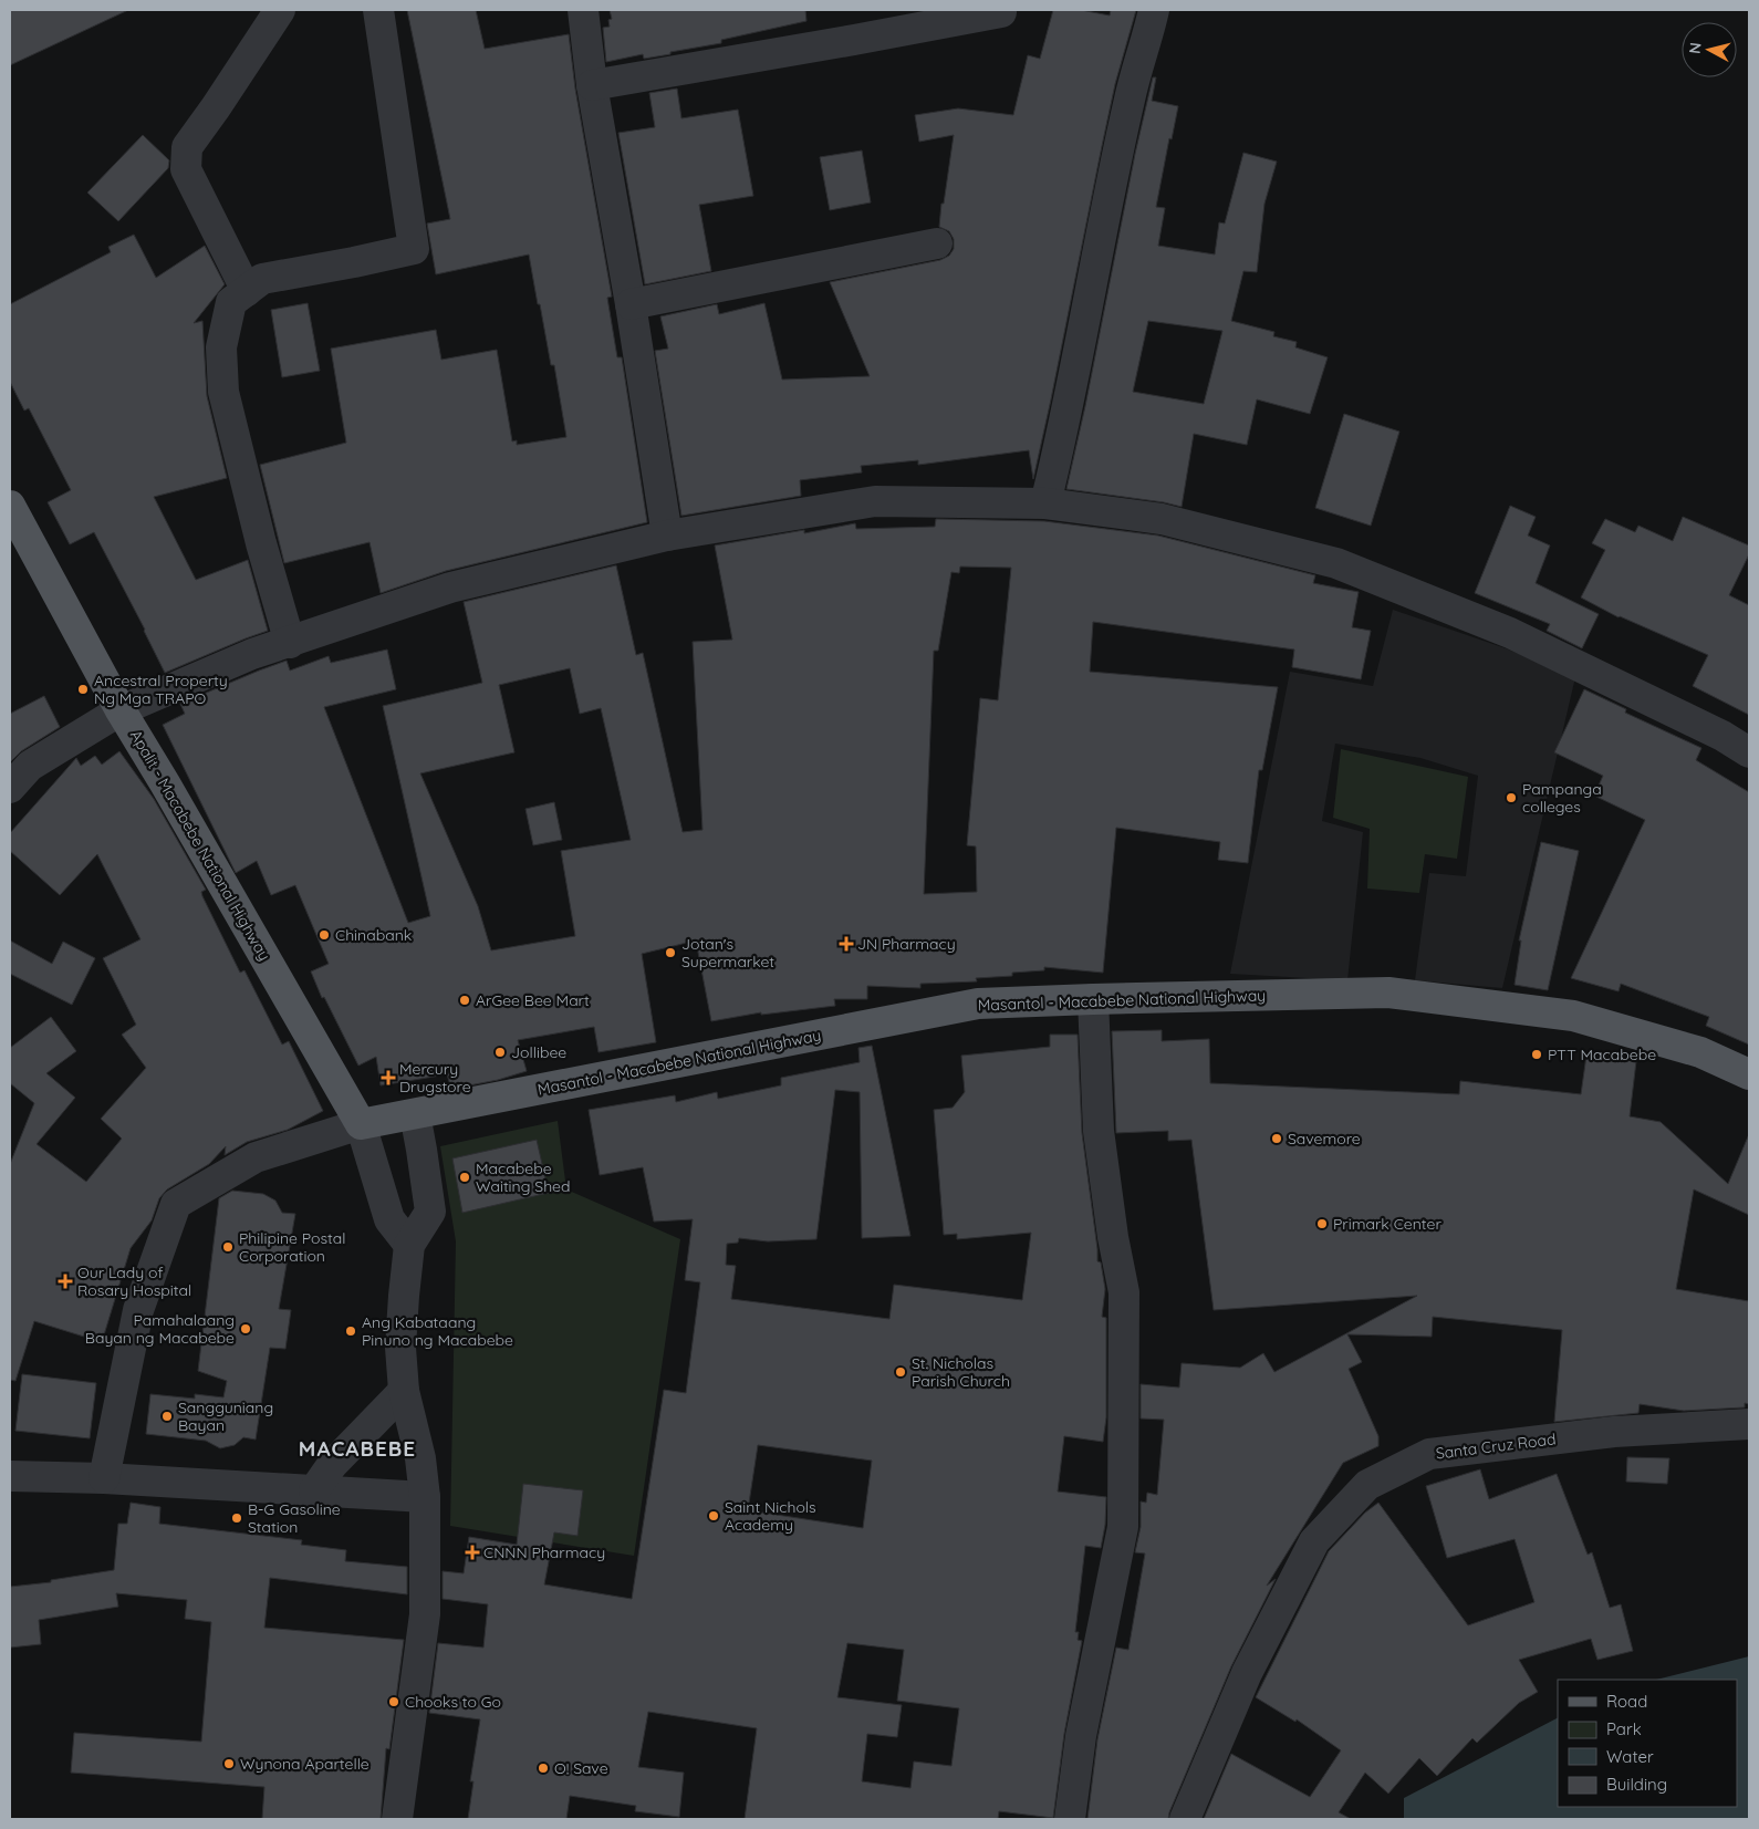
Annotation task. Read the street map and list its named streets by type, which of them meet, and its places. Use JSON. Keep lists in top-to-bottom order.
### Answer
{
  "streets": {
    "main road": ["Apalit - Macabebe National Highway", "Masantol - Macabebe National Highway"],
    "street": ["Santa Cruz Road"]
  },
  "crossings": [
    ["Apalit - Macabebe National Highway", "Masantol - Macabebe National Highway"]
  ],
  "districts": ["MACABEBE"],
  "places": {
    "other": [
      "Ancestral Property Ng Mga TRAPO",
      "Pampanga colleges",
      "Chinabank",
      "Jotan's Supermarket",
      "ArGee Bee Mart",
      "Jollibee",
      "PTT Macabebe",
      "Savemore",
      "Macabebe Waiting Shed",
      "Primark Center",
      "Philipine Postal Corporation",
      "Pamahalaang Bayan ng Macabebe",
      "Ang Kabataang Pinuno ng Macabebe",
      "St. Nicholas Parish Church",
      "Sangguniang Bayan",
      "Saint Nichols Academy",
      "B-G Gasoline Station",
      "Chooks to Go",
      "Wynona Apartelle",
      "O! Save"
    ],
    "health": [
      "JN Pharmacy",
      "Mercury Drugstore",
      "Our Lady of Rosary Hospital",
      "CNNN Pharmacy"
    ]
  },
  "legend": [
    "Road",
    "Park",
    "Water",
    "Building"
  ],
  "north": "left"
}
